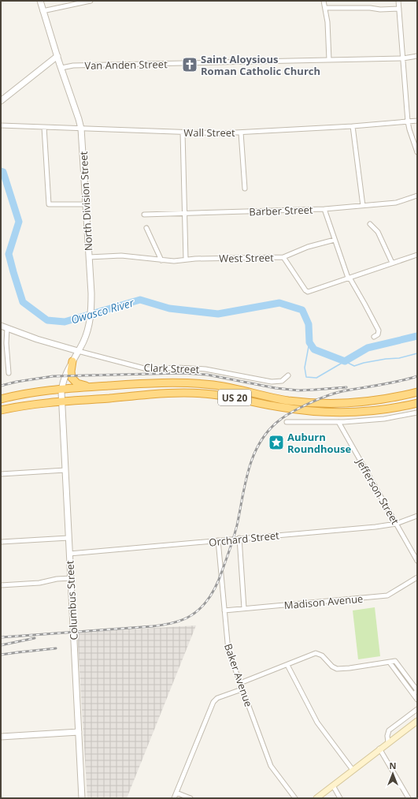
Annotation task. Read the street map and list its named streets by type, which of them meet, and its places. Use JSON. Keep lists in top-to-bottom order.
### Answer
{
  "streets": {
    "highway": ["US 20"],
    "street": [
      "Van Anden Street",
      "Wall Street",
      "North Division Street",
      "Barber Street",
      "West Street",
      "Clark Street",
      "Jefferson Street",
      "Orchard Street",
      "Columbus Street",
      "Madison Avenue",
      "Baker Avenue"
    ]
  },
  "crossings": [
    ["Van Anden Street", "North Division Street"],
    ["Wall Street", "North Division Street"],
    ["North Division Street", "West Street"],
    ["North Division Street", "Clark Street"],
    ["North Division Street", "US 20"],
    ["North Division Street", "Columbus Street"],
    ["US 20", "Columbus Street"],
    ["Jefferson Street", "Orchard Street"],
    ["Orchard Street", "Columbus Street"],
    ["Orchard Street", "Baker Avenue"],
    ["Madison Avenue", "Baker Avenue"]
  ],
  "water": ["Owasco River"],
  "places": {
    "church": ["Saint Aloysious Roman Catholic Church"],
    "place": ["Auburn Roundhouse"]
  },
  "north": "top"
}
